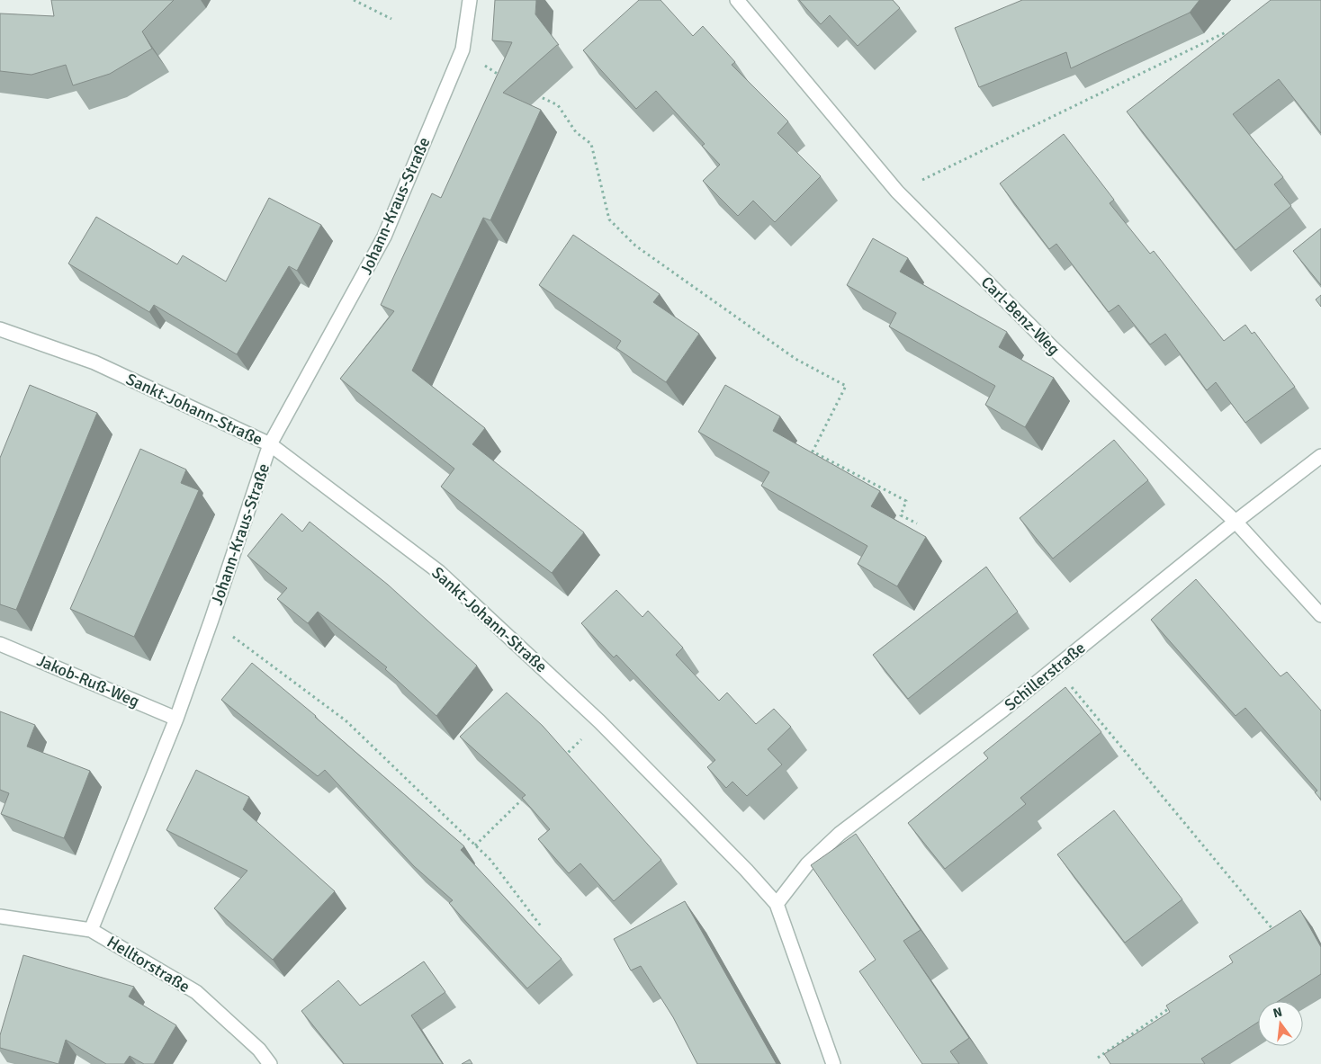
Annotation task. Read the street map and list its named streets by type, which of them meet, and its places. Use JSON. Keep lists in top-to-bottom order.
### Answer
{
  "streets": {
    "street": [
      "Johann-Kraus-Straße",
      "Carl-Benz-Weg",
      "Sankt-Johann-Straße",
      "Schillerstraße",
      "Jakob-Ruß-Weg",
      "Helltorstraße"
    ]
  },
  "crossings": [
    ["Johann-Kraus-Straße", "Sankt-Johann-Straße"],
    ["Johann-Kraus-Straße", "Jakob-Ruß-Weg"],
    ["Johann-Kraus-Straße", "Helltorstraße"],
    ["Carl-Benz-Weg", "Schillerstraße"],
    ["Sankt-Johann-Straße", "Schillerstraße"]
  ],
  "north": "top"
}
